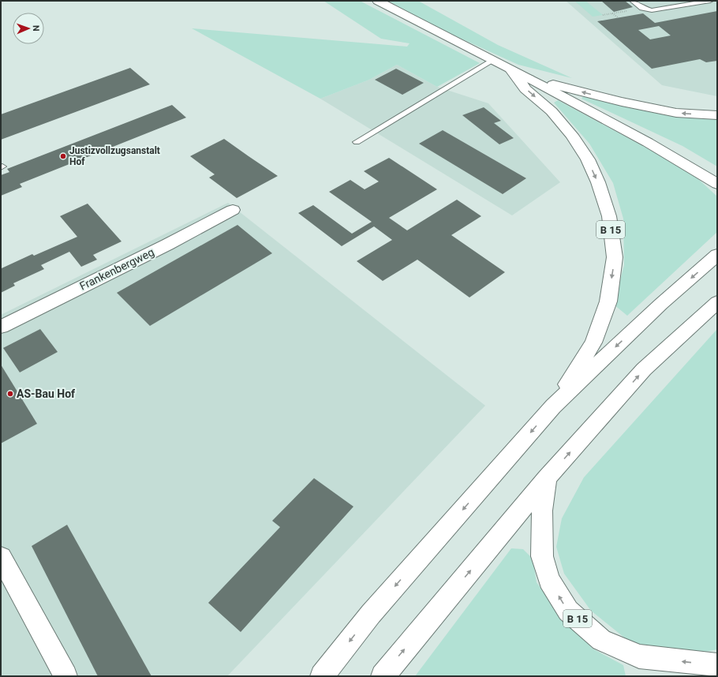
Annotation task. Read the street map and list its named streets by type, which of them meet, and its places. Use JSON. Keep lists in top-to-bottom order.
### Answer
{
  "streets": {
    "main road": ["B 15", "Frankenbergweg"]
  },
  "places": ["Justizvollzugsanstalt Hof", "AS-Bau Hof"],
  "north": "right"
}
